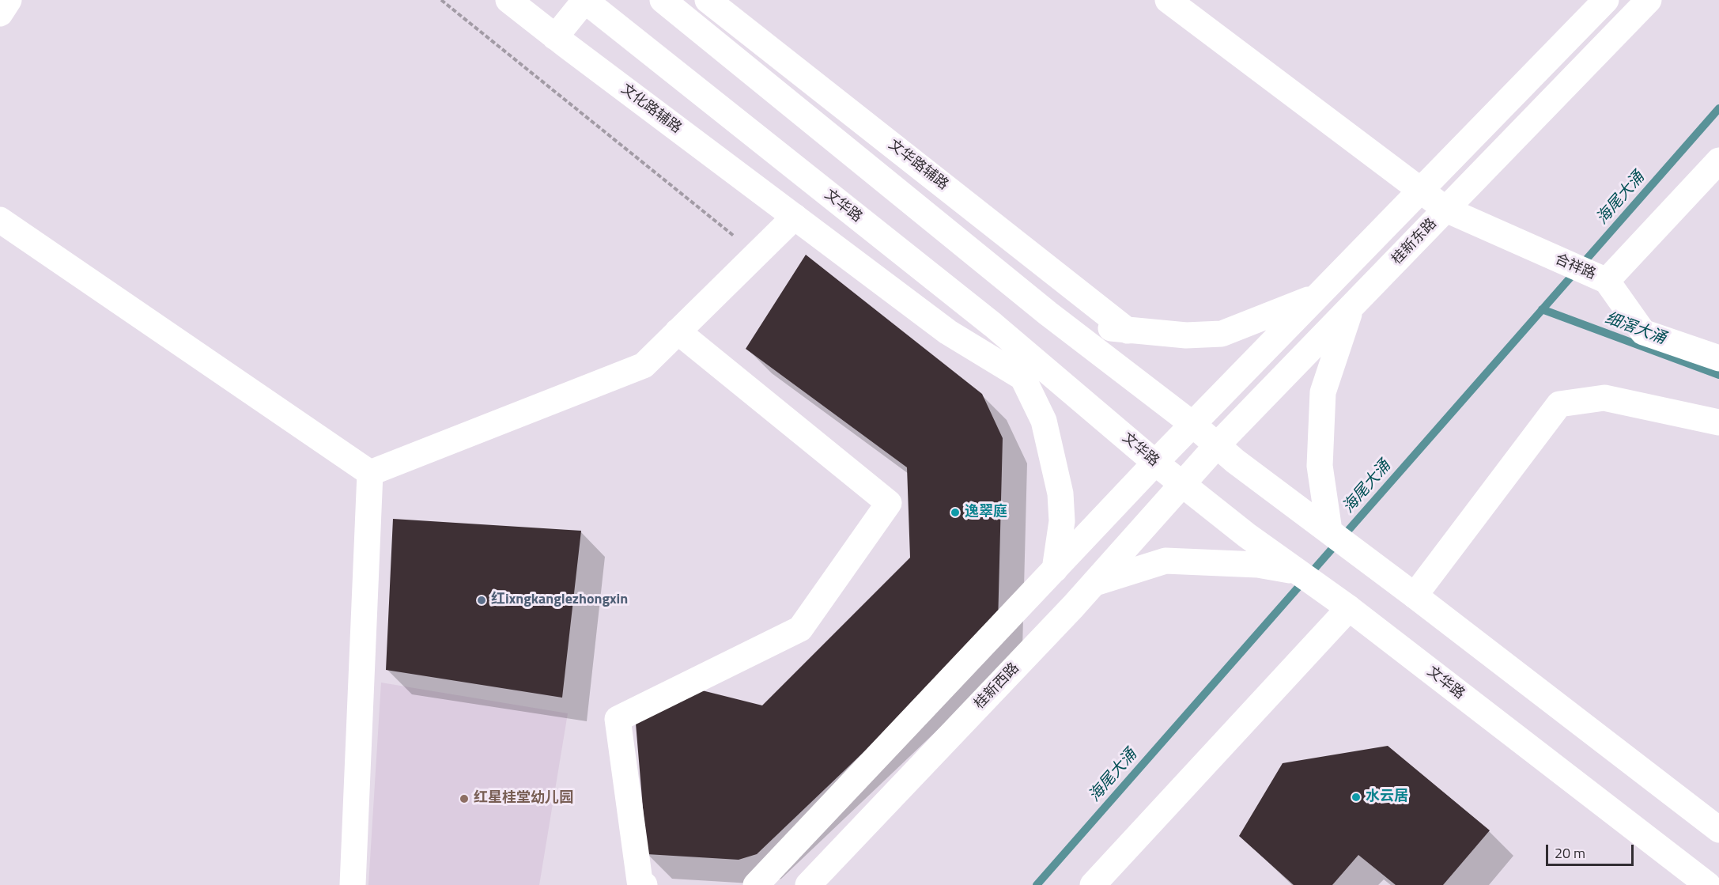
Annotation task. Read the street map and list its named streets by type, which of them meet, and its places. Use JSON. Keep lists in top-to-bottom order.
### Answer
{
  "streets": {
    "street": [
      "文化路辅路",
      "文华路辅路",
      "文华路",
      "桂新东路",
      "合祥路",
      "桂新西路"
    ]
  },
  "crossings": [
    ["文华路", "桂新东路"],
    ["文华路", "桂新西路"],
    ["桂新东路", "合祥路"],
    ["桂新东路", "桂新西路"]
  ],
  "water": ["海尾大涌", "细滘大涌"],
  "places": [
    "逸翠庭",
    "红ixngkanglezhongxin",
    "水云居",
    "红星桂堂幼儿园"
  ],
  "scale_bar": "20 m"
}
